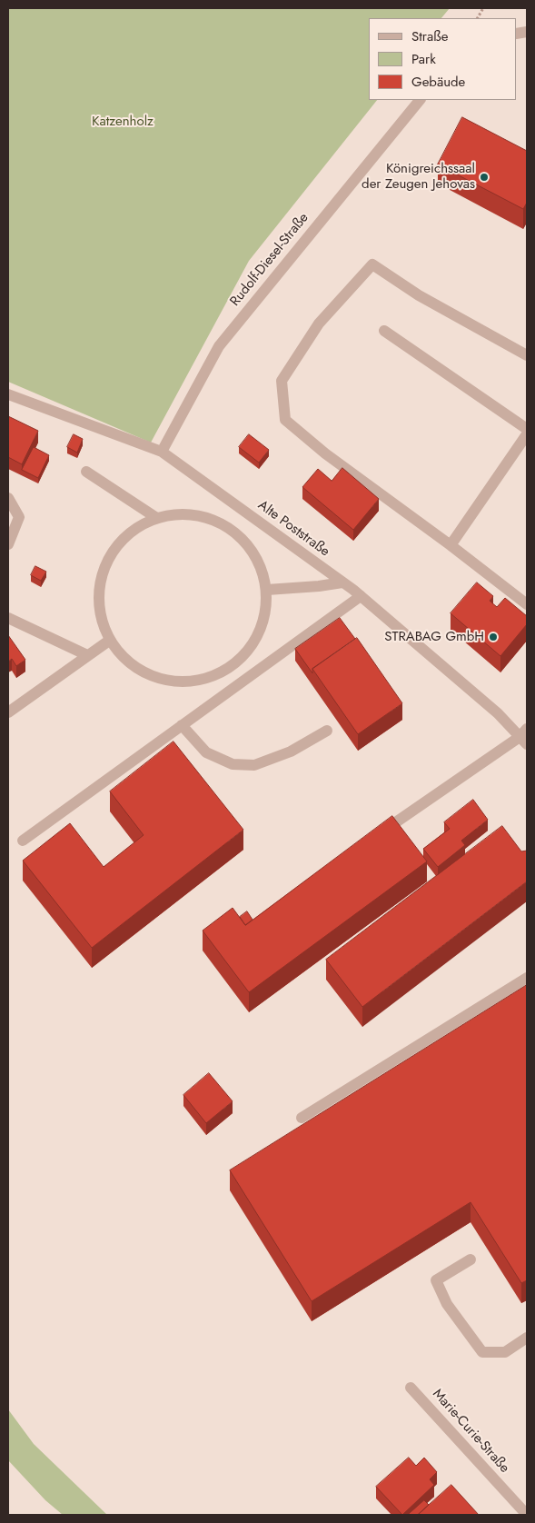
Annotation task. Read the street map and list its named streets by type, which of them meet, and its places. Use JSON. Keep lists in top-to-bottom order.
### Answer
{
  "streets": {
    "street": ["Rudolf-Diesel-Straße", "Alte Poststraße", "Marie-Curie-Straße"]
  },
  "crossings": [
    ["Rudolf-Diesel-Straße", "Alte Poststraße"]
  ],
  "parks": ["Katzenholz"],
  "places": ["Königreichssaal der Zeugen Jehovas", "STRABAG GmbH"],
  "legend": ["Straße", "Park", "Gebäude"]
}
